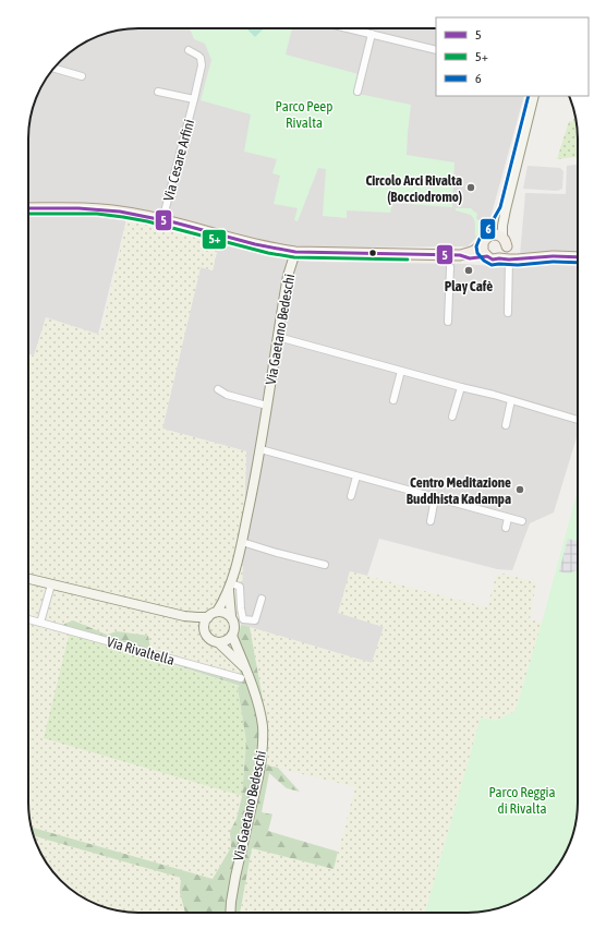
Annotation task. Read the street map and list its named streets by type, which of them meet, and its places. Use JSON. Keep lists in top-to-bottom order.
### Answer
{
  "streets": {
    "main road": ["Via Gaetano Bedeschi"],
    "street": ["Via Cesare Arfini", "Via Rivaltella"]
  },
  "parks": ["Parco Peep Rivalta", "Parco Reggia di Rivalta"],
  "places": ["Circolo Arci Rivalta (Bocciodromo)", "Play Cafè", "Centro Meditazione Buddhista Kadampa"],
  "lines": ["transit line 6", "transit line 5", "transit line 5+"],
  "legend": ["5", "5+", "6"]
}
